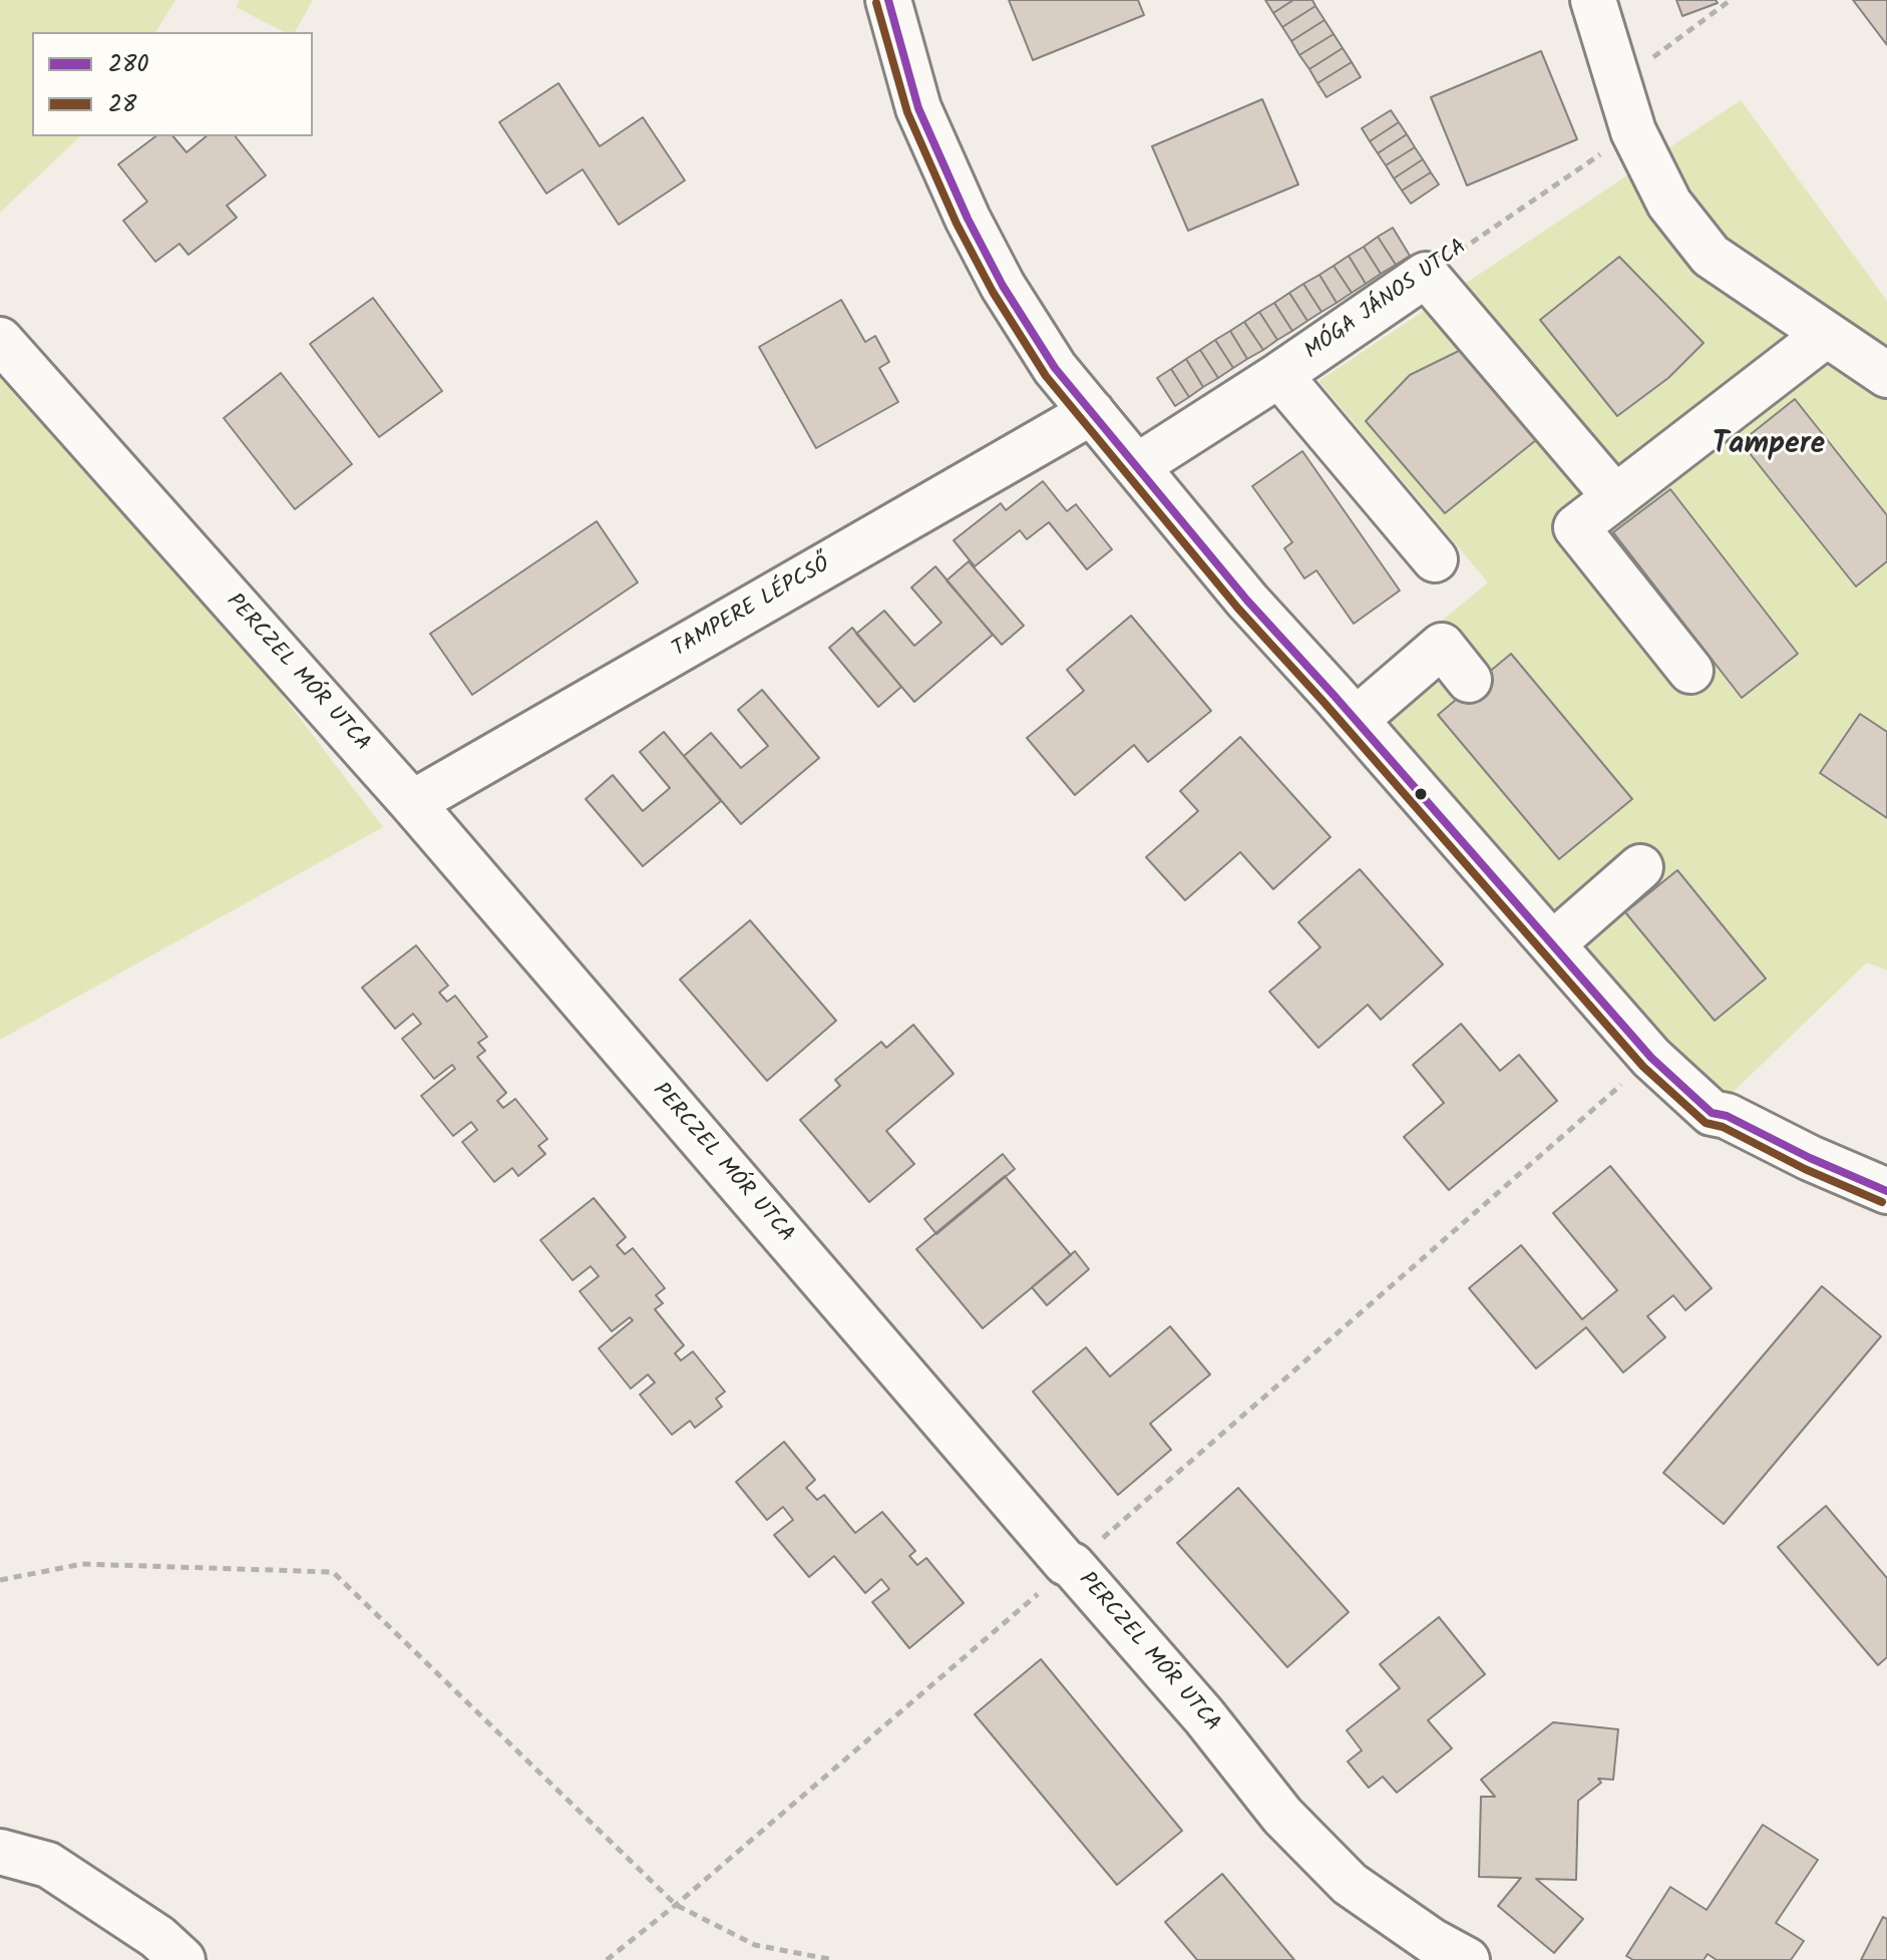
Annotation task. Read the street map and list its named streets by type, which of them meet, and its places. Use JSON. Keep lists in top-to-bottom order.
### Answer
{
  "streets": {
    "street": ["MÓGA JÁNOS UTCA", "TAMPERE LÉPCSŐ", "PERCZEL MÓR UTCA"]
  },
  "crossings": [
    ["TAMPERE LÉPCSŐ", "PERCZEL MÓR UTCA"]
  ],
  "districts": ["Tampere"],
  "lines": ["transit line 280", "transit line 28"],
  "legend": ["280", "28"]
}
